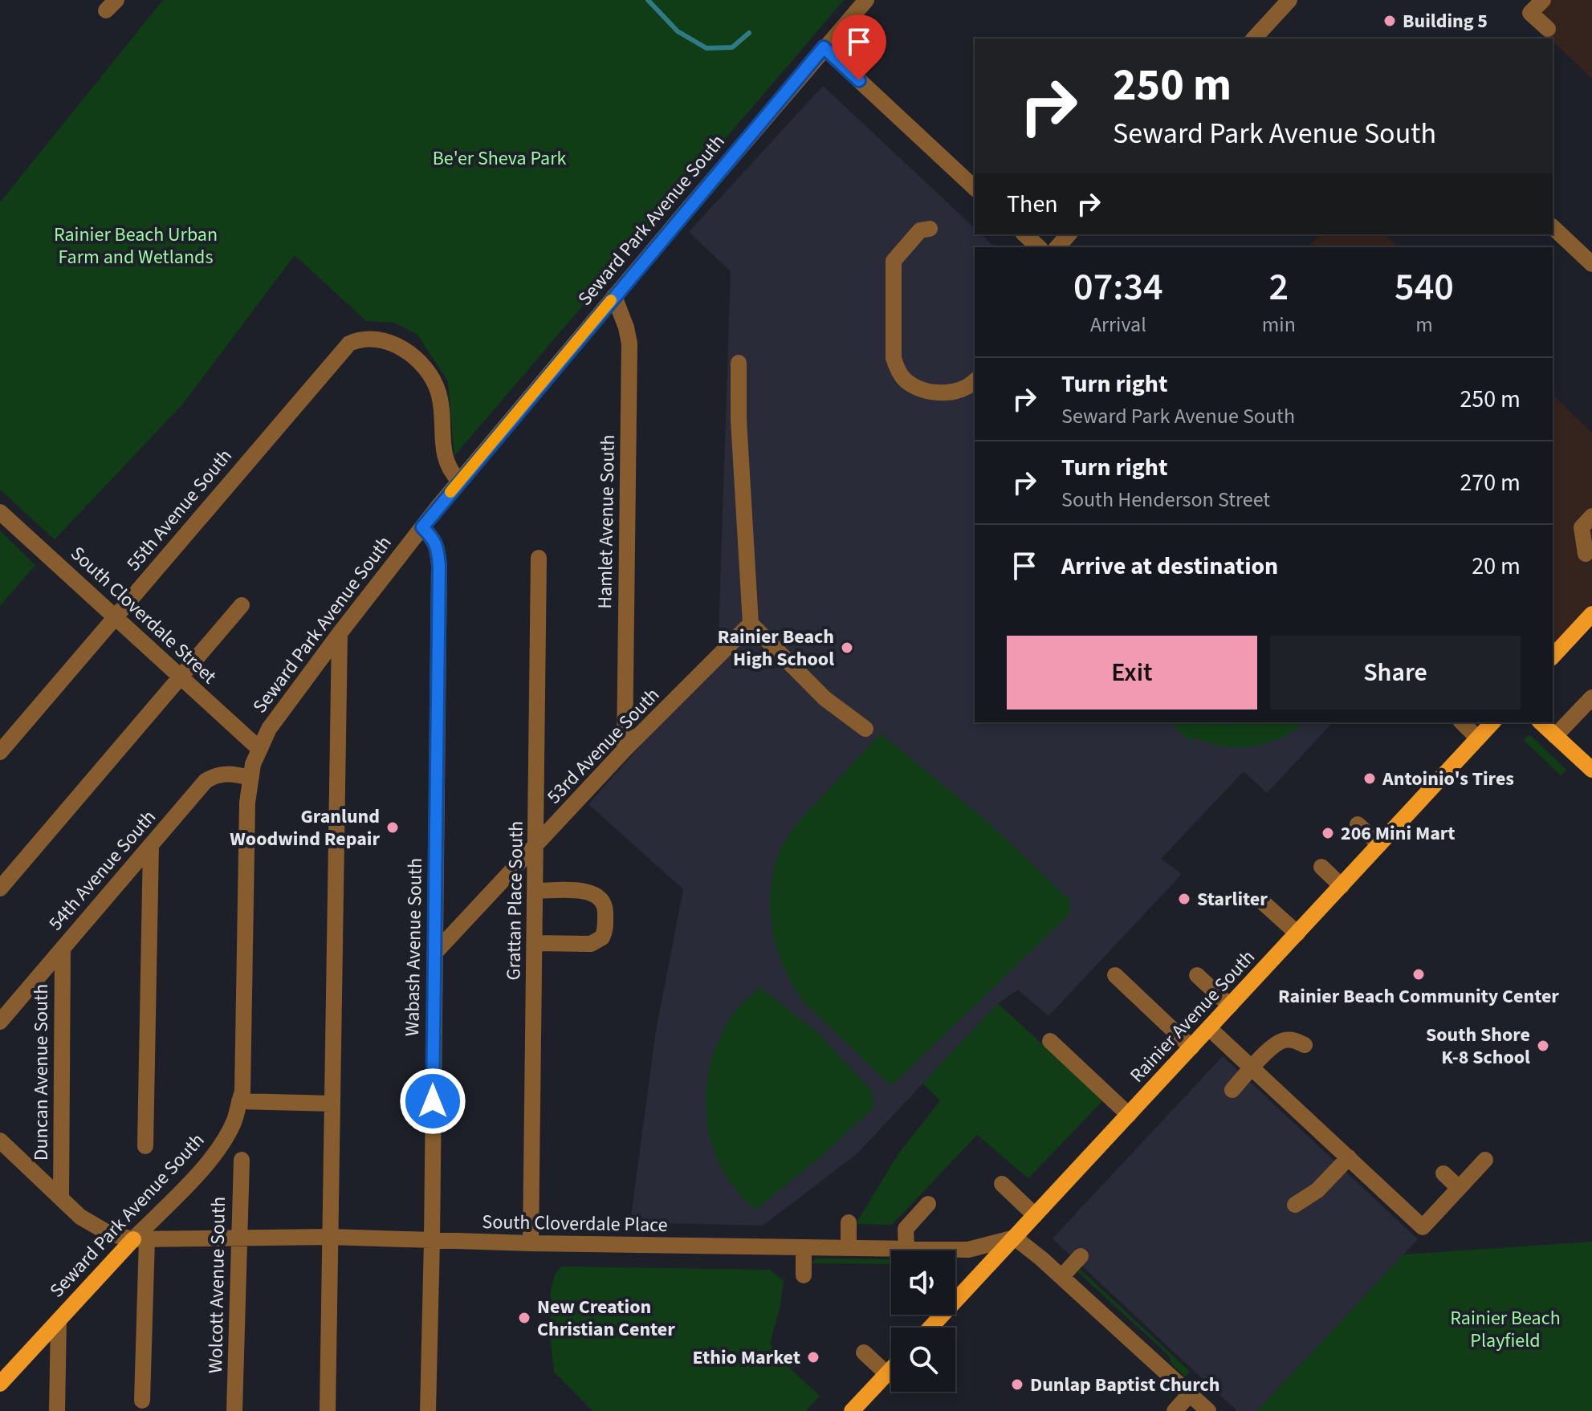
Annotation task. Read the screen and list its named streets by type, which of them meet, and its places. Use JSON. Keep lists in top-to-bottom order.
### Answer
{
  "streets": {
    "main road": ["Seward Park Avenue South", "Rainier Avenue South"],
    "street": [
      "55th Avenue South",
      "Hamlet Avenue South",
      "South Cloverdale Street",
      "53rd Avenue South",
      "54th Avenue South",
      "Grattan Place South",
      "Wabash Avenue South",
      "Duncan Avenue South",
      "South Cloverdale Place",
      "Wolcott Avenue South"
    ]
  },
  "crossings": [
    ["Seward Park Avenue South", "55th Avenue South"],
    ["Seward Park Avenue South", "Hamlet Avenue South"],
    ["Seward Park Avenue South", "South Cloverdale Street"],
    ["Seward Park Avenue South", "54th Avenue South"],
    ["Seward Park Avenue South", "Wabash Avenue South"],
    ["Seward Park Avenue South", "South Cloverdale Place"],
    ["55th Avenue South", "South Cloverdale Street"],
    ["Hamlet Avenue South", "53rd Avenue South"],
    ["53rd Avenue South", "Grattan Place South"],
    ["53rd Avenue South", "Wabash Avenue South"],
    ["54th Avenue South", "Duncan Avenue South"],
    ["Grattan Place South", "South Cloverdale Place"],
    ["Wabash Avenue South", "South Cloverdale Place"],
    ["Rainier Avenue South", "South Cloverdale Place"],
    ["Duncan Avenue South", "South Cloverdale Place"],
    ["South Cloverdale Place", "Wolcott Avenue South"]
  ],
  "parks": ["Be'er Sheva Park", "Rainier Beach Urban Farm and Wetlands", "Rainier Beach Playfield"],
  "places": [
    "Building 5",
    "Rainier Beach High School",
    "Antoinio's Tires",
    "Granlund Woodwind Repair",
    "206 Mini Mart",
    "Starliter",
    "Rainier Beach Community Center",
    "South Shore K-8 School",
    "New Creation Christian Center",
    "Ethio Market",
    "Dunlap Baptist Church"
  ],
  "page": {
    "turn": ["250 m", "Seward Park Avenue South"],
    "then": "Then",
    "eta": [
      "07:34",
      "Arrival",
      "2",
      "min",
      "540",
      "m"
    ],
    "list": [
      {
        "name": "Turn right",
        "note": "Seward Park Avenue South",
        "value": "250 m"
      },
      {
        "name": "Turn right",
        "note": "South Henderson Street",
        "value": "270 m"
      },
      {
        "name": "Arrive at destination",
        "value": "20 m"
      }
    ],
    "buttons": ["Exit", "Share"]
  }
}
